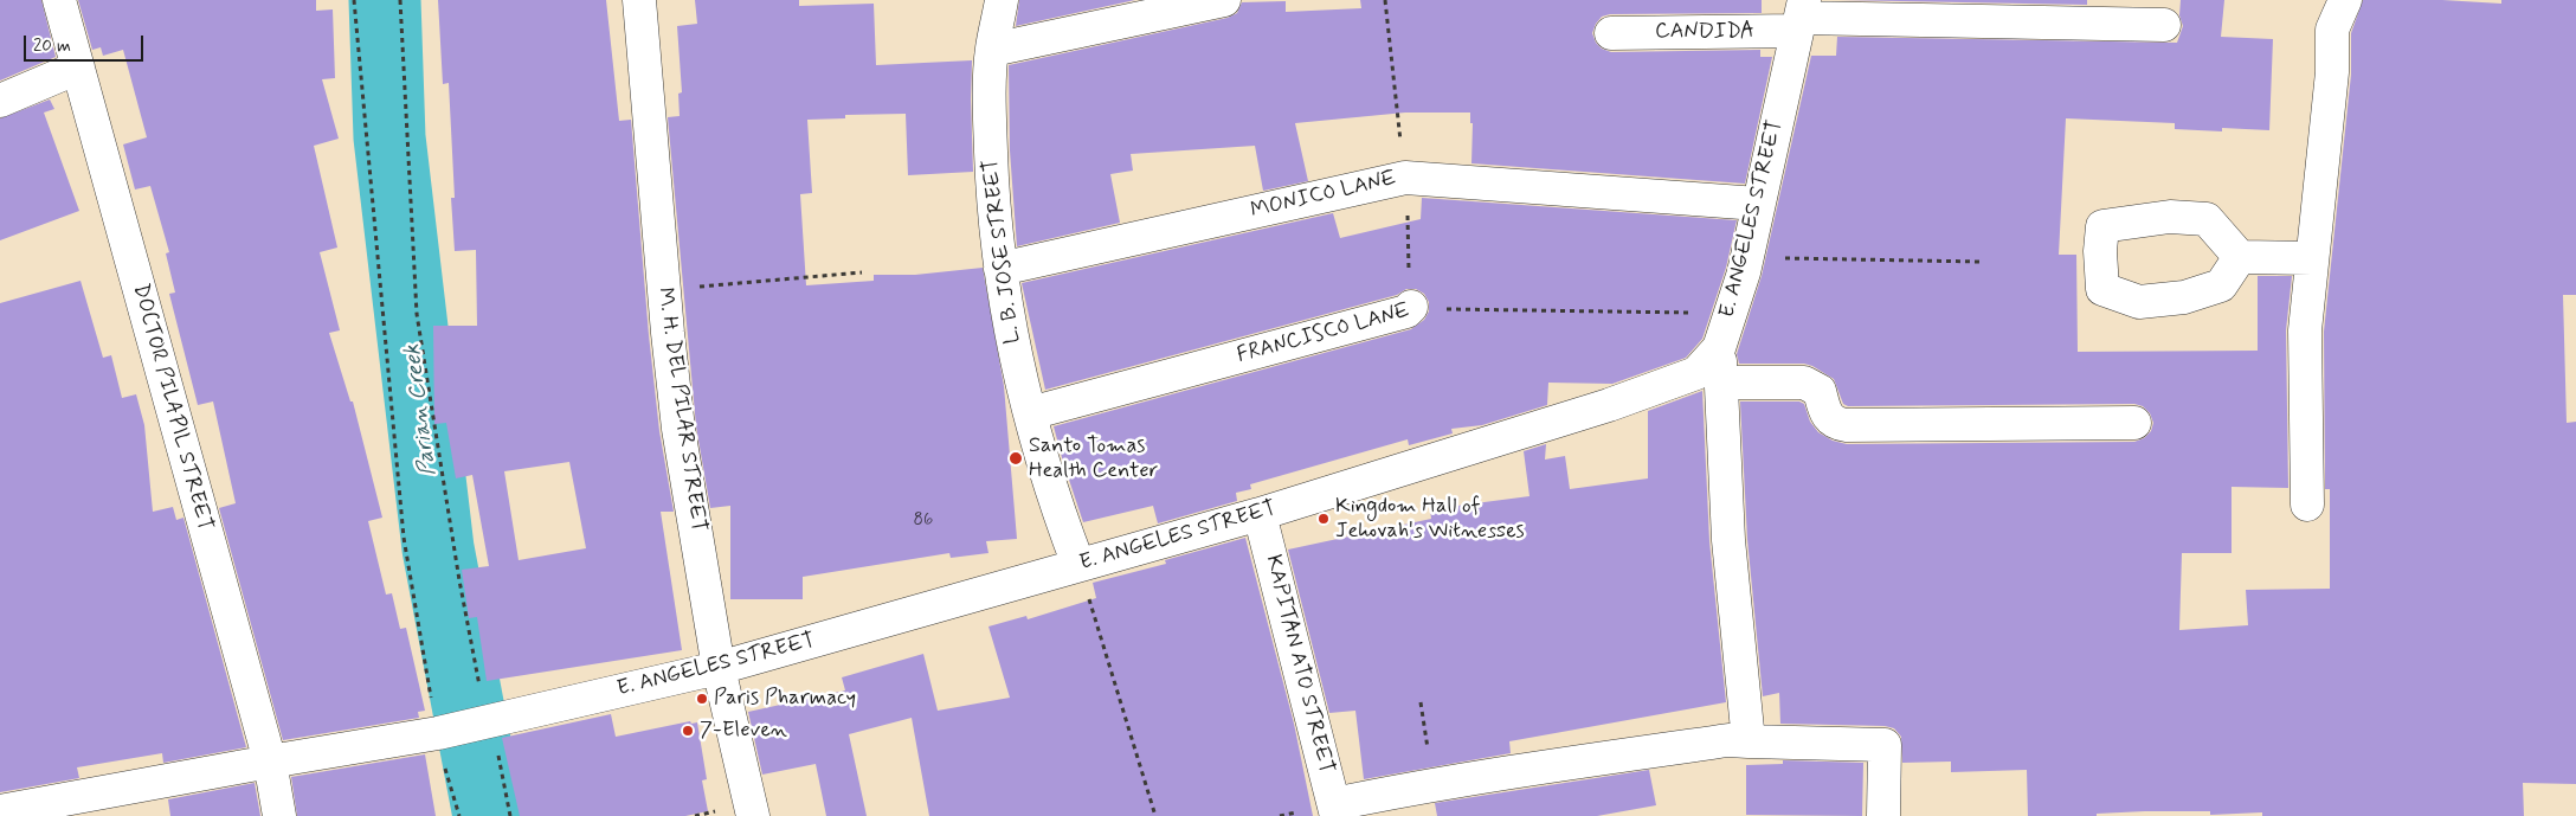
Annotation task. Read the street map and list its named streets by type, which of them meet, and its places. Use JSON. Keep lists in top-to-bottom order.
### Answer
{
  "streets": {
    "street": [
      "CANDIDA",
      "MONICO LANE",
      "E. ANGELES STREET",
      "L. B. JOSE STREET",
      "FRANCISCO LANE",
      "DOCTOR PILAPIL STREET",
      "M. H. DEL PILAR STREET",
      "KAPITAN ATO STREET"
    ]
  },
  "crossings": [
    ["CANDIDA", "E. ANGELES STREET"],
    ["MONICO LANE", "E. ANGELES STREET"],
    ["MONICO LANE", "L. B. JOSE STREET"],
    ["E. ANGELES STREET", "L. B. JOSE STREET"],
    ["E. ANGELES STREET", "DOCTOR PILAPIL STREET"],
    ["E. ANGELES STREET", "M. H. DEL PILAR STREET"],
    ["E. ANGELES STREET", "KAPITAN ATO STREET"],
    ["L. B. JOSE STREET", "FRANCISCO LANE"]
  ],
  "water": ["Parian Creek"],
  "places": [
    "Santo Tomas Health Center",
    "Kingdom Hall of Jehovah's Witnesses",
    "Paris Pharmacy",
    "7-Eleven"
  ],
  "house_numbers": ["86"],
  "scale_bar": "20 m"
}
